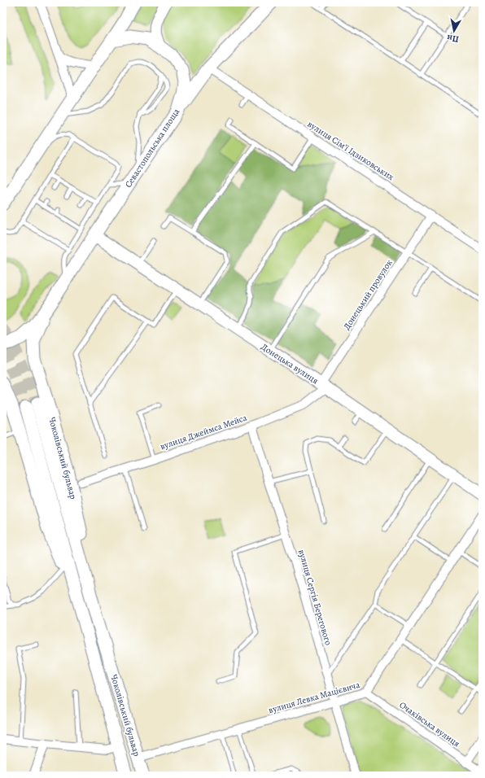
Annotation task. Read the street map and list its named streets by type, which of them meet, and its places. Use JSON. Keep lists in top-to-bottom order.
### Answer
{
  "streets": {
    "main road": ["Севастопольська площа", "Чоколівський бульвар"],
    "street": [
      "вулиця Сімʼї Ідзиковських",
      "Донецький провулок",
      "Донецька вулиця",
      "вулиця Джеймса Мейса",
      "вулиця Сергія Берегового",
      "вулиця Левка Мацієвича",
      "Очаківська вулиця"
    ]
  },
  "crossings": [
    ["Севастопольська площа", "Донецька вулиця"],
    ["Севастопольська площа", "Чоколівський бульвар"],
    ["вулиця Сімʼї Ідзиковських", "Донецький провулок"],
    ["Донецький провулок", "Донецька вулиця"],
    ["Донецький провулок", "вулиця Джеймса Мейса"],
    ["Донецька вулиця", "вулиця Джеймса Мейса"],
    ["вулиця Джеймса Мейса", "вулиця Сергія Берегового"],
    ["Чоколівський бульвар", "вулиця Левка Мацієвича"],
    ["вулиця Сергія Берегового", "вулиця Левка Мацієвича"],
    ["вулиця Левка Мацієвича", "Очаківська вулиця"]
  ],
  "north": "bottom"
}
